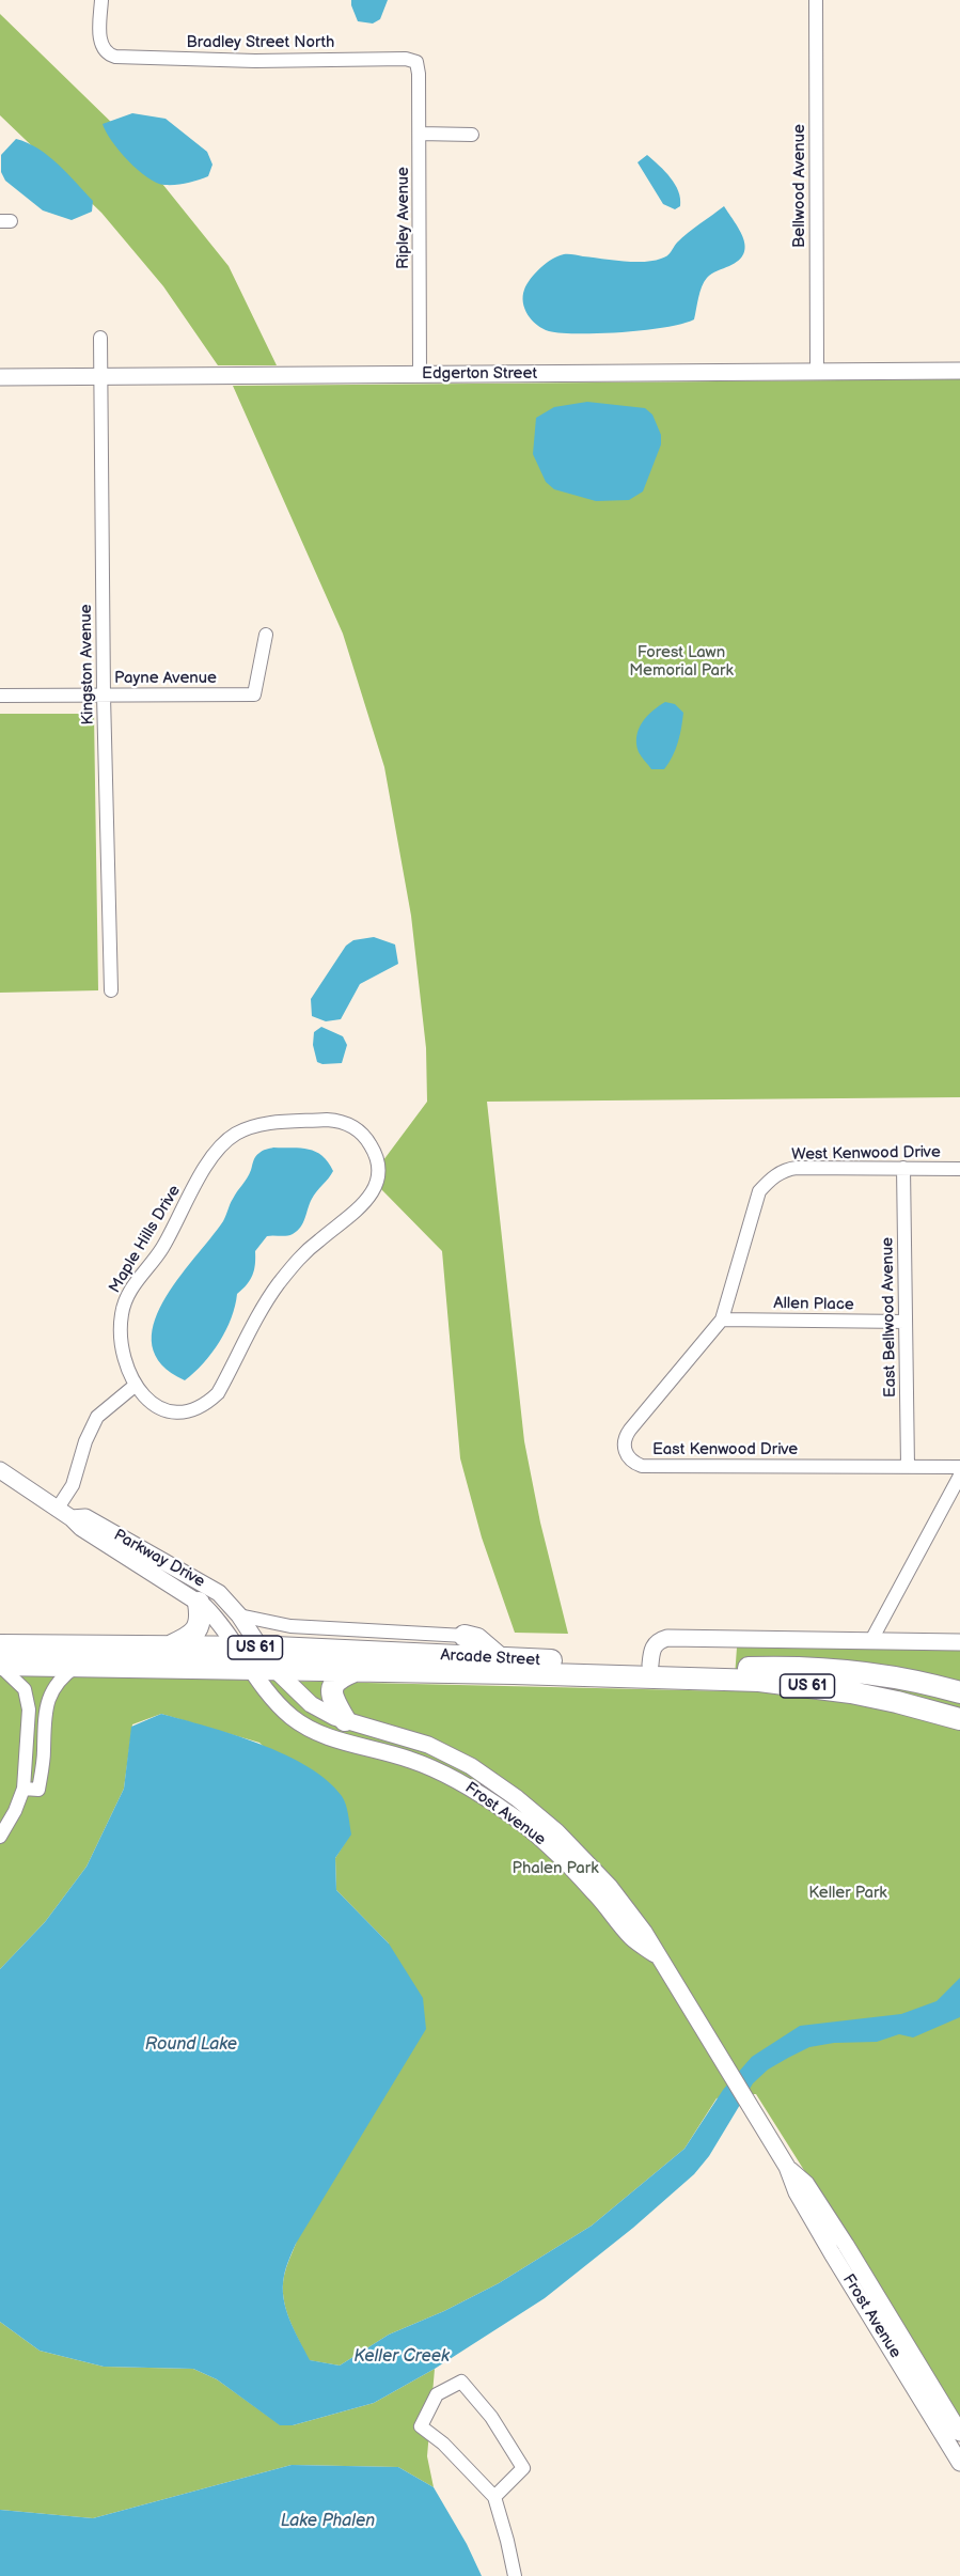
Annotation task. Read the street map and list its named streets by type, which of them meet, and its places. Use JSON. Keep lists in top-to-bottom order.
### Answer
{
  "streets": {
    "main road": ["US 61", "Arcade Street"],
    "street": [
      "Bradley Street North",
      "Bellwood Avenue",
      "Ripley Avenue",
      "Edgerton Street",
      "Kingston Avenue",
      "Payne Avenue",
      "West Kenwood Drive",
      "Maple Hills Drive",
      "Allen Place",
      "East Bellwood Avenue",
      "East Kenwood Drive",
      "Parkway Drive",
      "Frost Avenue"
    ]
  },
  "crossings": [
    ["Bradley Street North", "Ripley Avenue"],
    ["Bellwood Avenue", "Edgerton Street"],
    ["Ripley Avenue", "Edgerton Street"],
    ["Edgerton Street", "Kingston Avenue"],
    ["Kingston Avenue", "Payne Avenue"],
    ["West Kenwood Drive", "Allen Place"],
    ["West Kenwood Drive", "East Bellwood Avenue"],
    ["West Kenwood Drive", "East Kenwood Drive"],
    ["Allen Place", "East Bellwood Avenue"],
    ["Allen Place", "East Kenwood Drive"],
    ["East Bellwood Avenue", "East Kenwood Drive"],
    ["Parkway Drive", "Arcade Street"],
    ["Parkway Drive", "Frost Avenue"],
    ["US 61", "Arcade Street"],
    ["Arcade Street", "Frost Avenue"]
  ],
  "water": ["Round Lake", "Keller Creek", "Lake Phalen"],
  "parks": ["Forest Lawn Memorial Park", "Phalen Park", "Keller Park"]
}
